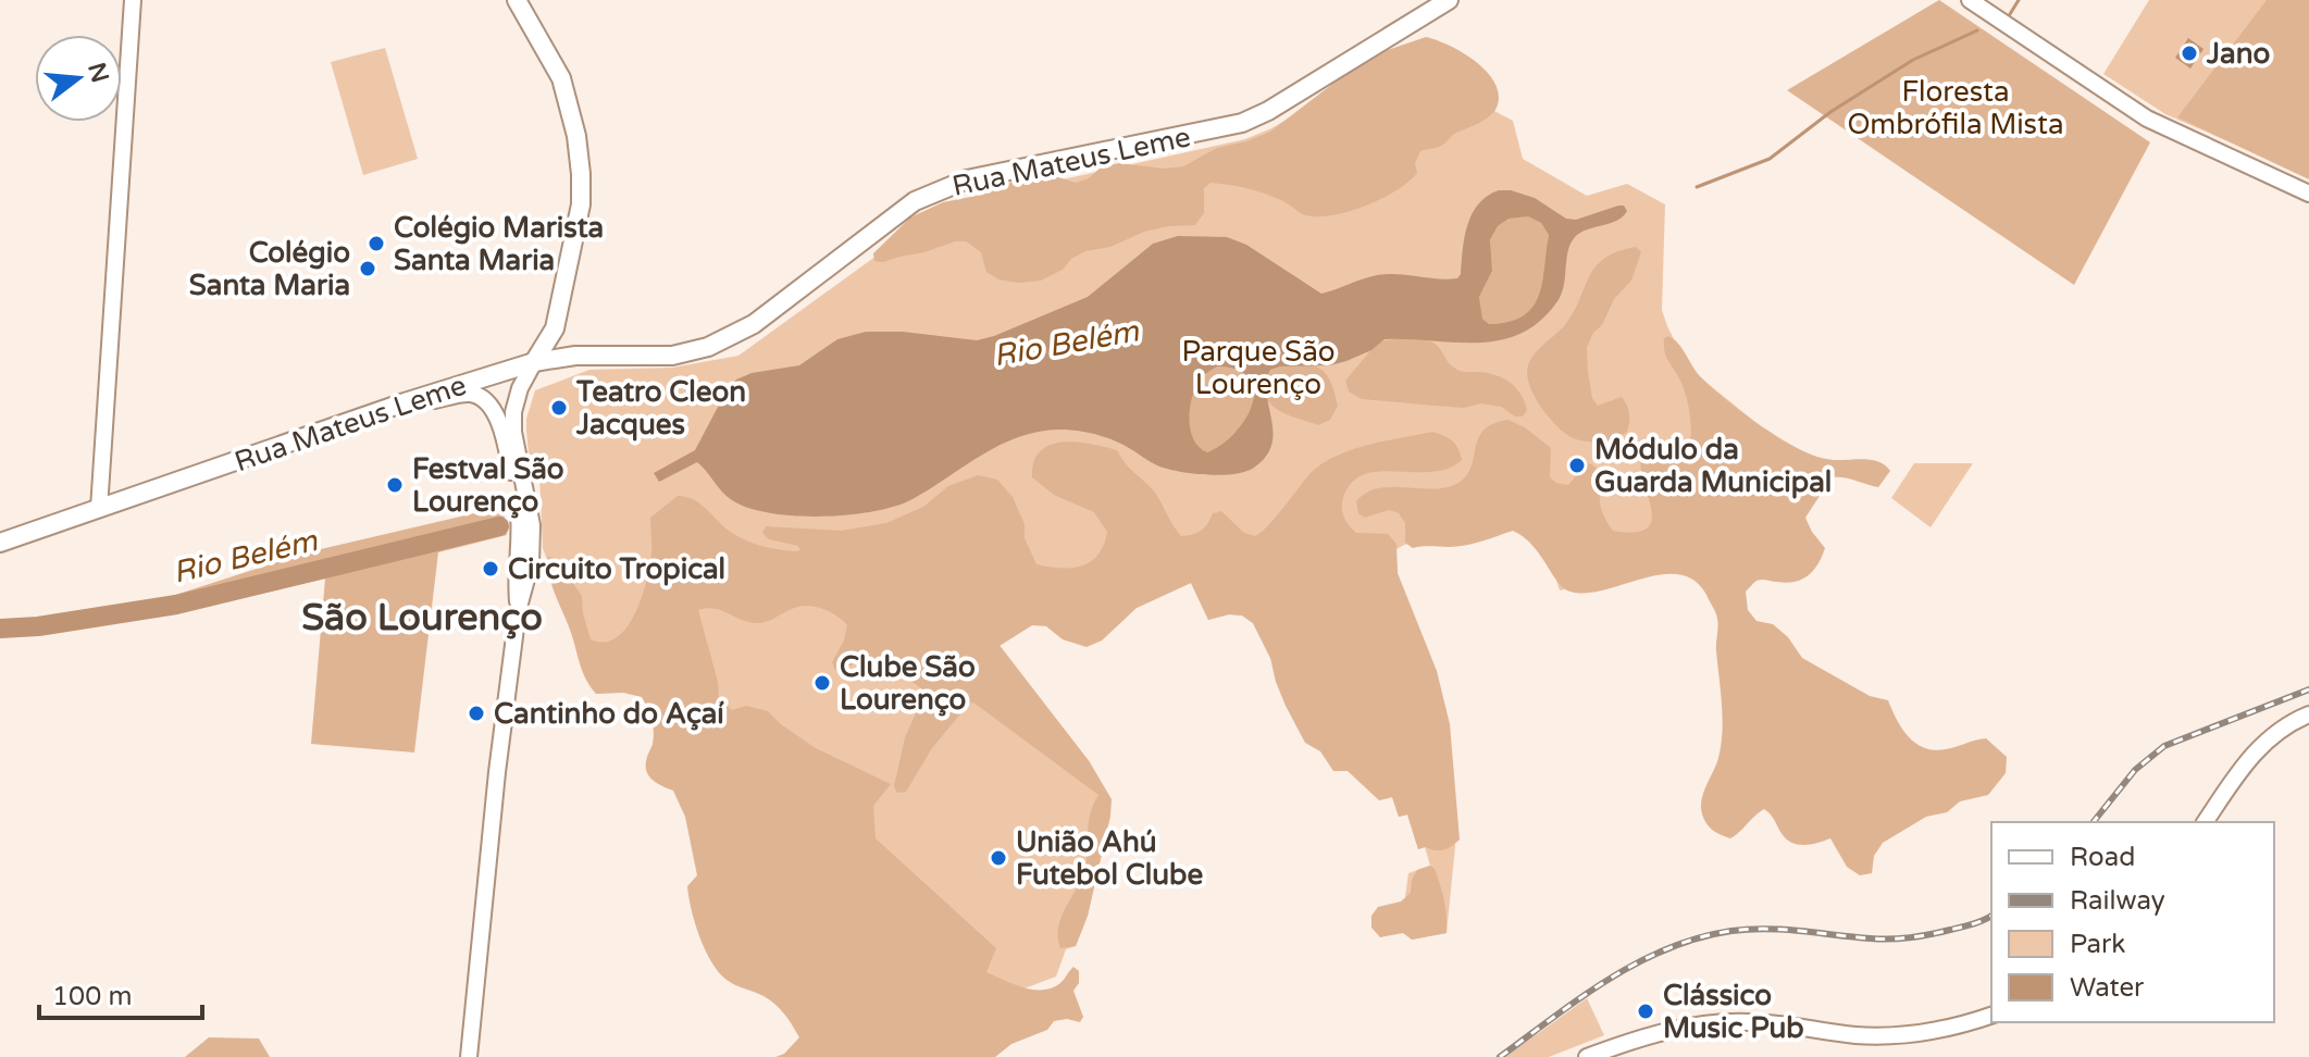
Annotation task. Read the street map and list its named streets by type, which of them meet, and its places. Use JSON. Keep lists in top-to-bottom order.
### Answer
{
  "streets": {
    "main road": ["Rua Mateus Leme"]
  },
  "districts": ["São Lourenço"],
  "water": ["Rio Belém"],
  "parks": ["Floresta Ombrófila Mista", "Parque São Lourenço"],
  "places": [
    "Jano",
    "Colégio Marista Santa Maria",
    "Colégio Santa Maria",
    "Teatro Cleon Jacques",
    "Módulo da Guarda Municipal",
    "Festval São Lourenço",
    "Circuito Tropical",
    "Clube São Lourenço",
    "Cantinho do Açaí",
    "União Ahú Futebol Clube",
    "Clássico Music Pub"
  ],
  "legend": [
    "Road",
    "Railway",
    "Park",
    "Water"
  ],
  "scale_bar": "100 m",
  "north": "right"
}
